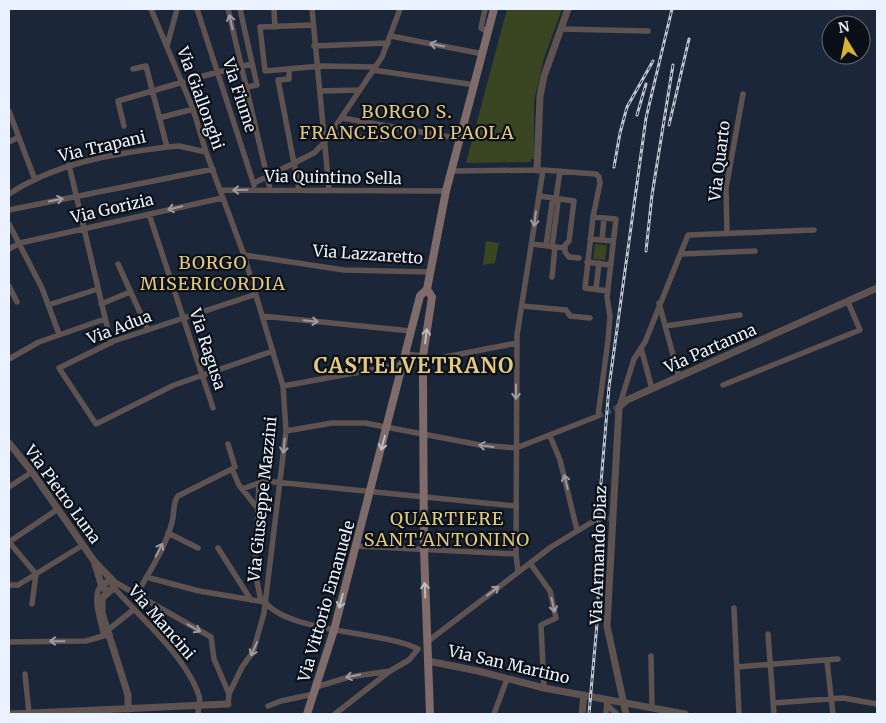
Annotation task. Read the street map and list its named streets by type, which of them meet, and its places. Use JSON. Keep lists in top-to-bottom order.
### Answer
{
  "streets": {
    "main road": ["Via Vittorio Emanuele"],
    "street": [
      "Via Fiume",
      "Via Giallonghi",
      "Via Trapani",
      "Via Quarto",
      "Via Quintino Sella",
      "Via Gorizia",
      "Via Lazzaretto",
      "Via Adua",
      "Via Partanna",
      "Via Ragusa",
      "Via Pietro Luna",
      "Via Giuseppe Mazzini",
      "Via Armando Diaz",
      "Via Mancini",
      "Via San Martino"
    ]
  },
  "crossings": [
    ["Via Fiume", "Via Quintino Sella"],
    ["Via Giallonghi", "Via Trapani"],
    ["Via Giallonghi", "Via Quintino Sella"],
    ["Via Giallonghi", "Via Gorizia"],
    ["Via Giallonghi", "Via Giuseppe Mazzini"],
    ["Via Gorizia", "Via Ragusa"],
    ["Via Gorizia", "Via Giuseppe Mazzini"],
    ["Via Lazzaretto", "Via Giuseppe Mazzini"],
    ["Via Adua", "Via Ragusa"],
    ["Via Adua", "Via Giuseppe Mazzini"],
    ["Via Partanna", "Via Armando Diaz"],
    ["Via Pietro Luna", "Via Mancini"],
    ["Via Armando Diaz", "Via San Martino"]
  ],
  "districts": [
    "BORGO S. FRANCESCO DI PAOLA",
    "BORGO MISERICORDIA",
    "CASTELVETRANO",
    "QUARTIERE SANT'ANTONINO"
  ],
  "north": "top"
}
